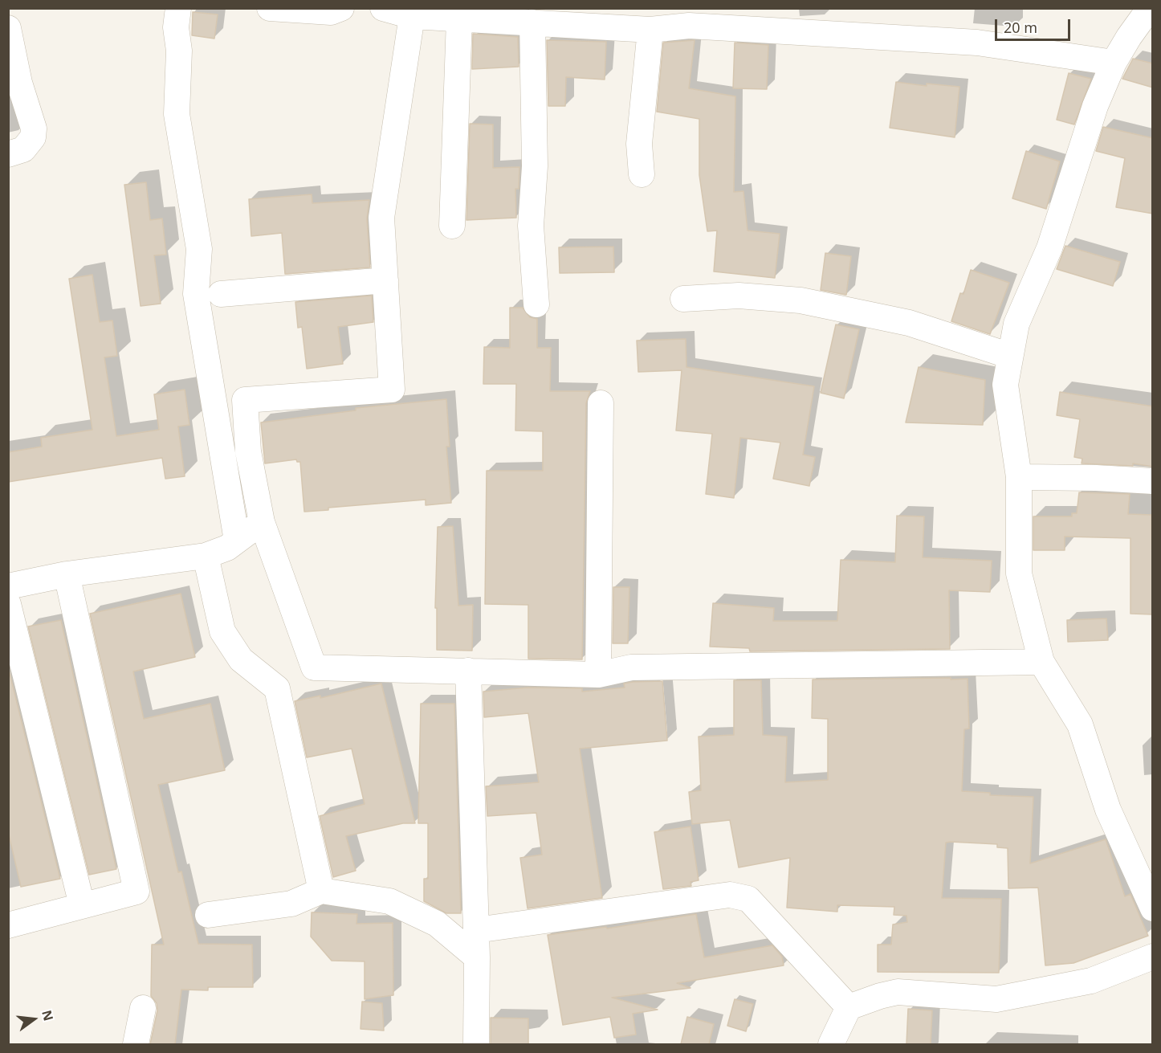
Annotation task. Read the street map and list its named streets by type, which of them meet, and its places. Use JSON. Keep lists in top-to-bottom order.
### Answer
{
  "scale_bar": "20 m",
  "north": "right"
}
